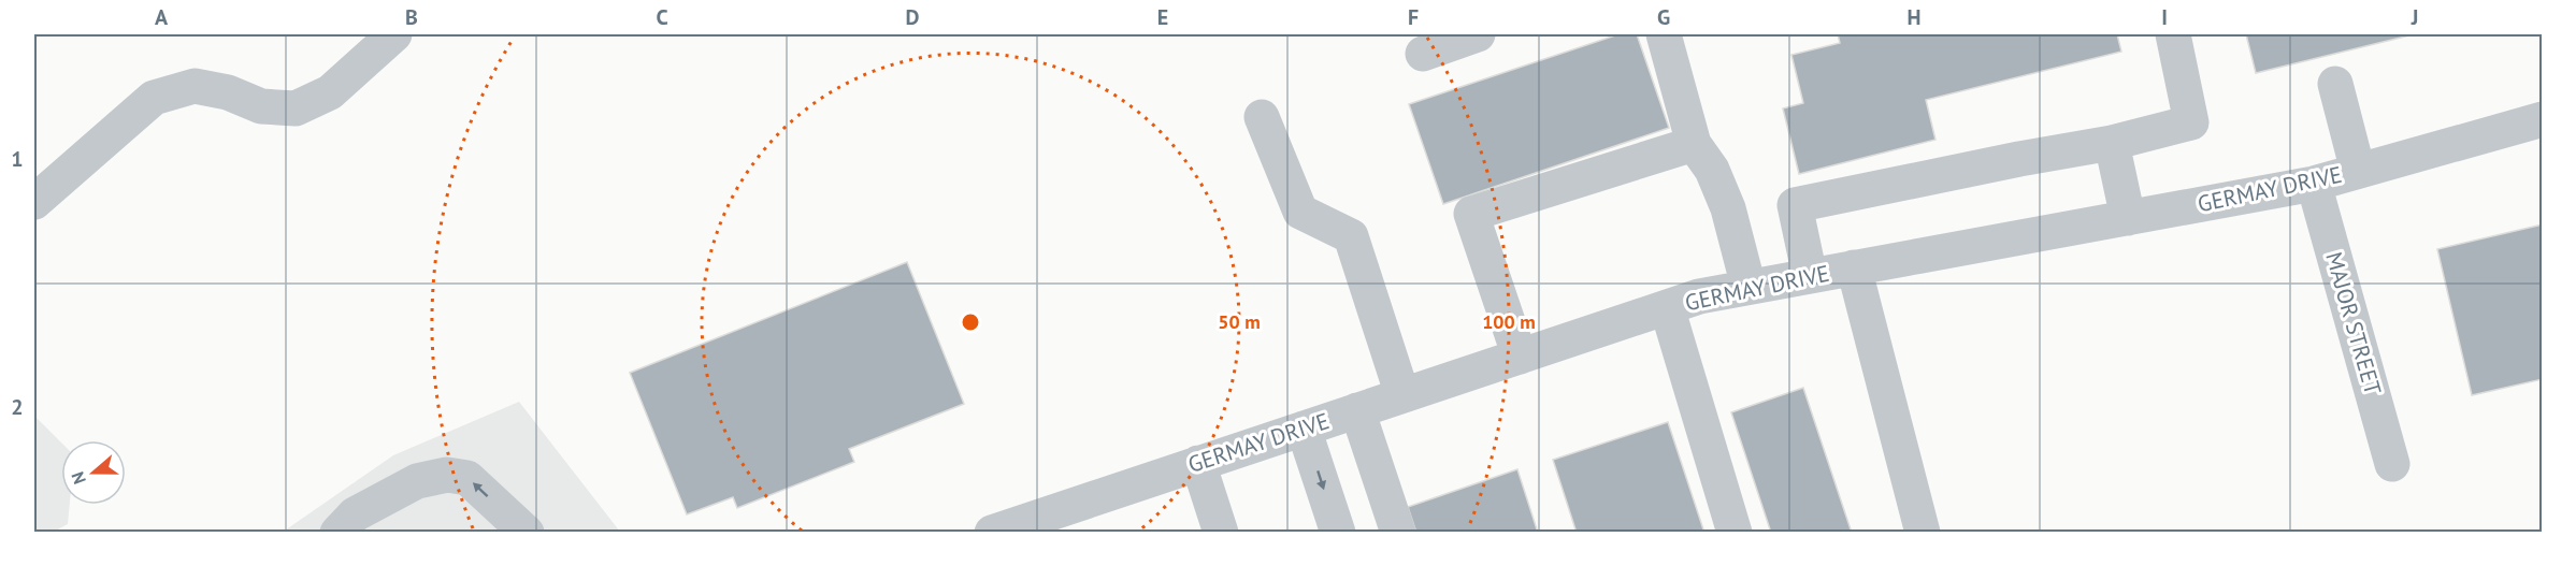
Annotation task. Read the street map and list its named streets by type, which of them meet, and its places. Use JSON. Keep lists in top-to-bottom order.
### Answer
{
  "streets": {
    "street": ["GERMAY DRIVE", "MAJOR STREET"]
  },
  "crossings": [
    ["GERMAY DRIVE", "MAJOR STREET"]
  ],
  "north": "left",
  "grid": {
    "columns": [
      "A",
      "B",
      "C",
      "D",
      "E",
      "F",
      "G",
      "H",
      "I",
      "J"
    ],
    "rows": ["1", "2"]
  },
  "rings": ["50 m", "100 m"]
}
